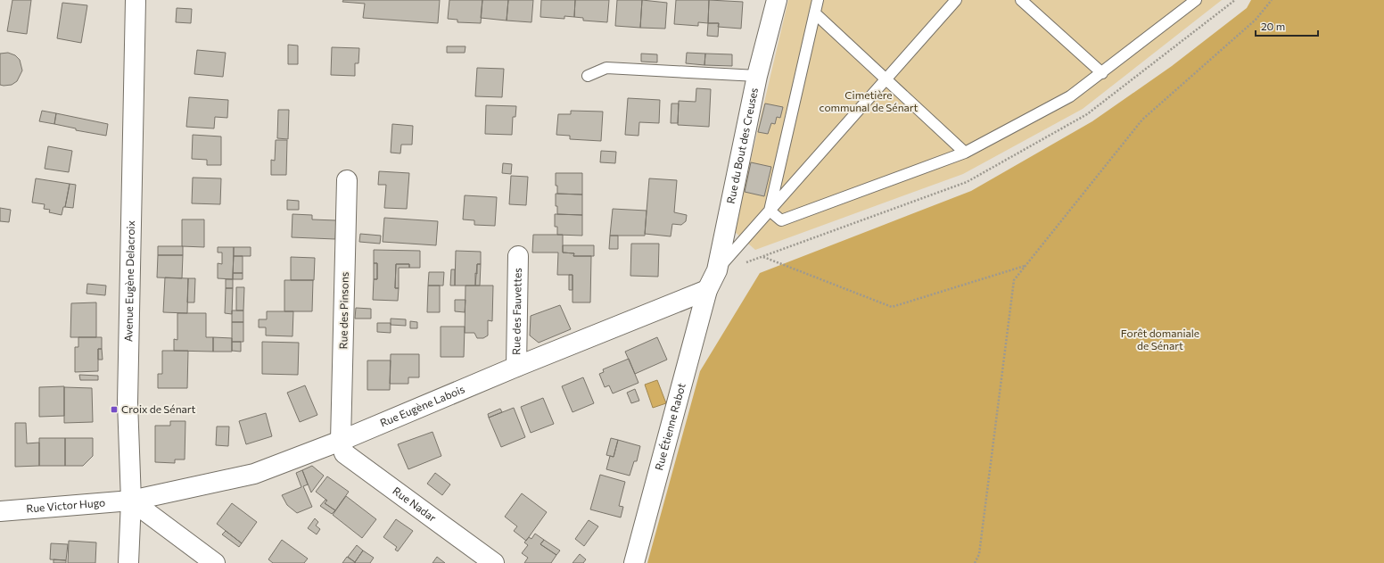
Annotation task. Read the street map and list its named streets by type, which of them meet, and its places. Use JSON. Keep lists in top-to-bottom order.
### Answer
{
  "streets": {
    "street": [
      "Rue du Bout des Creuses",
      "Avenue Eugène Delacroix",
      "Rue des Pinsons",
      "Rue des Fauvettes",
      "Rue Eugène Labois",
      "Rue Étienne Rabot",
      "Rue Nadar",
      "Rue Victor Hugo"
    ]
  },
  "crossings": [
    ["Rue du Bout des Creuses", "Rue Eugène Labois"],
    ["Rue du Bout des Creuses", "Rue Étienne Rabot"],
    ["Avenue Eugène Delacroix", "Rue Eugène Labois"],
    ["Avenue Eugène Delacroix", "Rue Victor Hugo"],
    ["Rue des Pinsons", "Rue Eugène Labois"],
    ["Rue des Pinsons", "Rue Nadar"],
    ["Rue des Fauvettes", "Rue Eugène Labois"],
    ["Rue Eugène Labois", "Rue Étienne Rabot"],
    ["Rue Eugène Labois", "Rue Nadar"],
    ["Rue Eugène Labois", "Rue Victor Hugo"]
  ],
  "parks": ["Cimetière communal de Sénart", "Forêt domaniale de Sénart"],
  "places": {
    "transit": ["Croix de Sénart"]
  },
  "scale_bar": "20 m"
}
